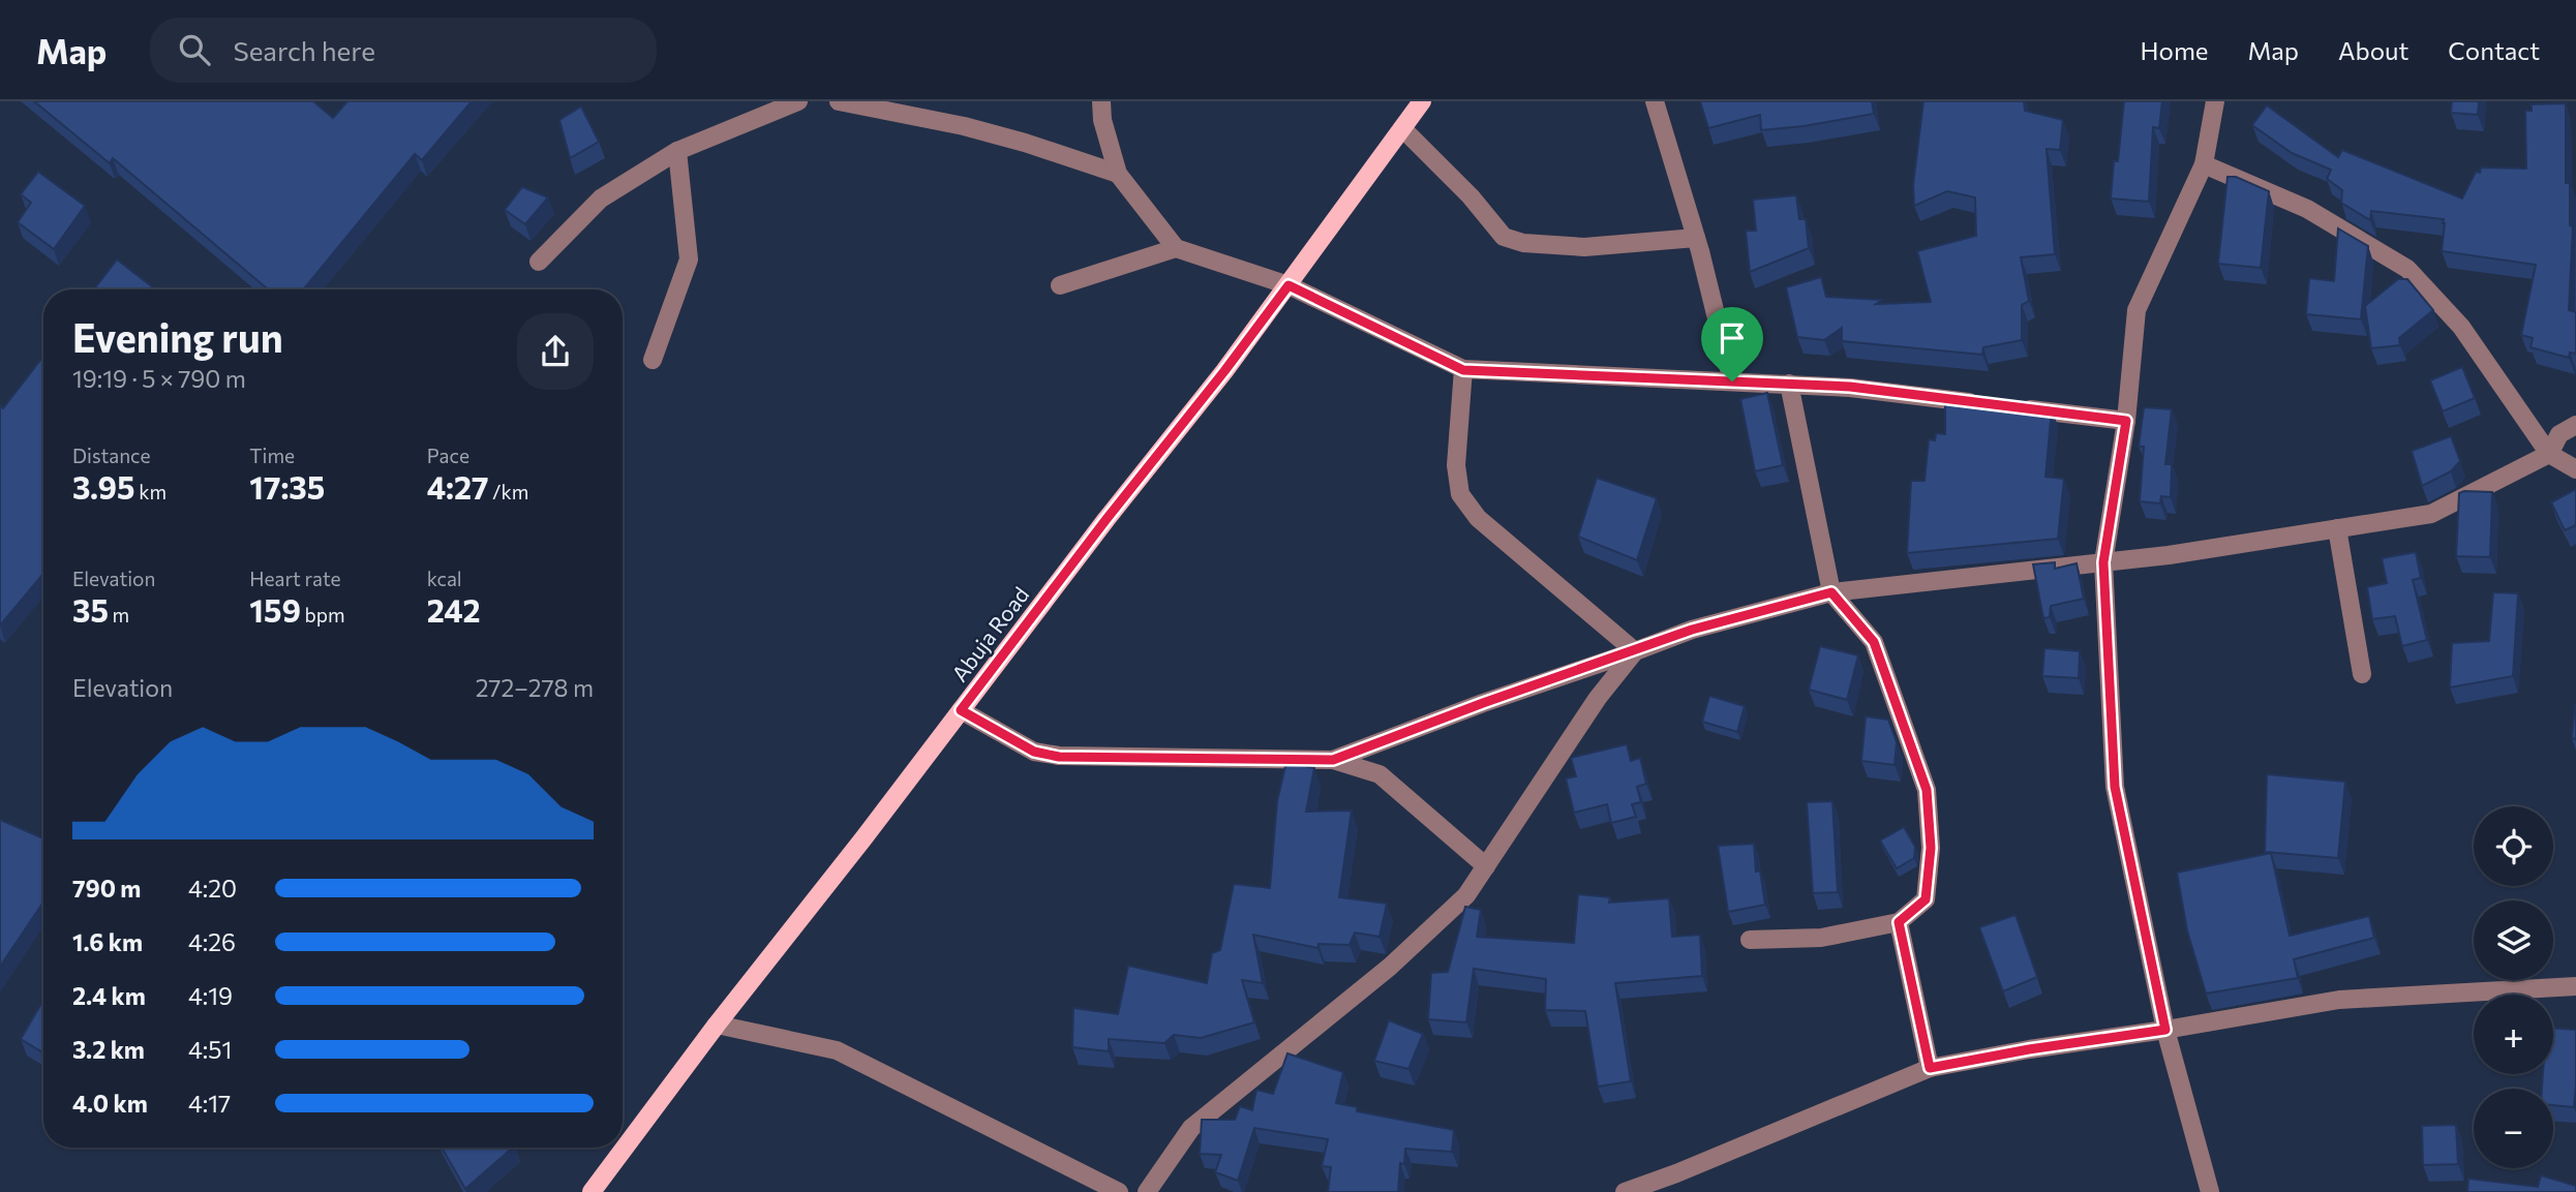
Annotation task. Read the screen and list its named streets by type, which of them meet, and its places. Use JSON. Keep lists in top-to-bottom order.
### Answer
{
  "streets": {
    "main road": ["Abuja Road"]
  },
  "page": {
    "header": "Map",
    "search": "Search here",
    "nav": [
      "Home",
      "Map",
      "About",
      "Contact"
    ],
    "heading": ["Evening run", "19:19 · 5 × 790 m"],
    "stats": [
      ["Distance", "3.95 km"],
      ["Time", "17:35"],
      ["Pace", "4:27 /km"],
      ["Elevation", "35 m"],
      ["Heart rate", "159 bpm"],
      ["kcal", "242"]
    ],
    "chart": ["Elevation", "272–278 m"],
    "map_buttons": ["+", "−"],
    "list": [
      {
        "name": "790 m",
        "note": "4:20"
      },
      {
        "name": "1.6 km",
        "note": "4:26"
      },
      {
        "name": "2.4 km",
        "note": "4:19"
      },
      {
        "name": "3.2 km",
        "note": "4:51"
      },
      {
        "name": "4.0 km",
        "note": "4:17"
      }
    ]
  }
}
